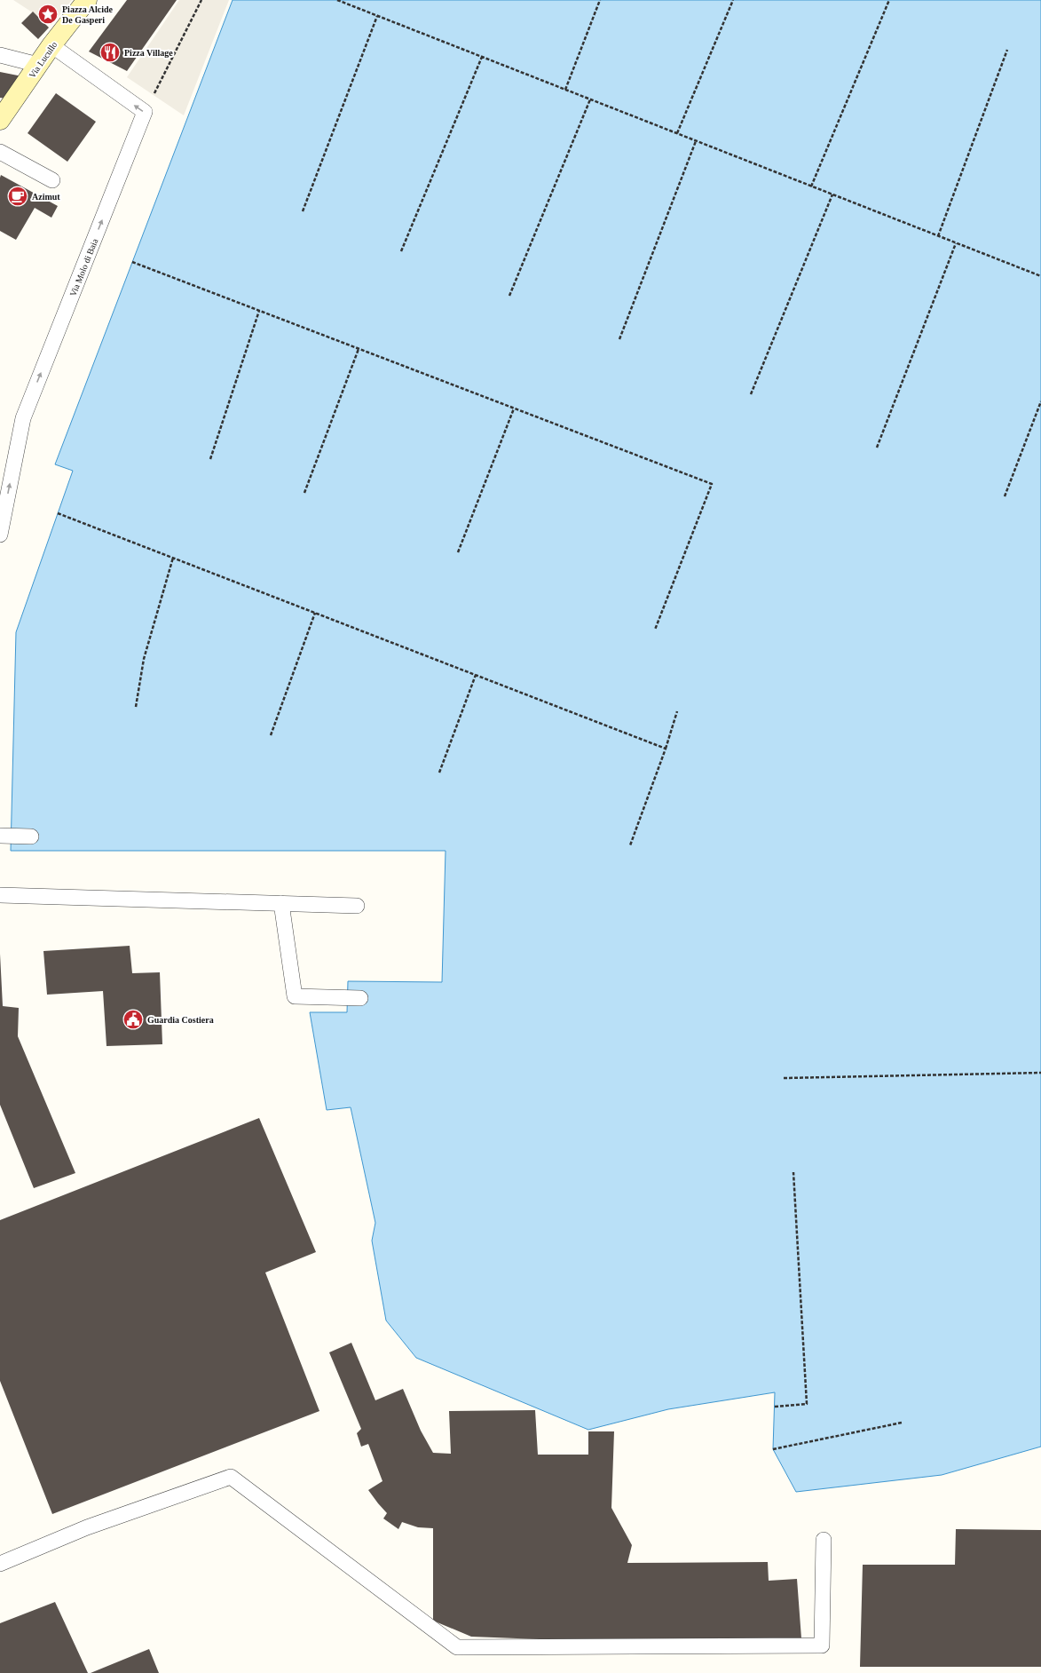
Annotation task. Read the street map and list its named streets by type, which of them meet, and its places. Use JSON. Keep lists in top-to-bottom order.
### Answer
{
  "streets": {
    "main road": ["Via Lucullo"],
    "lane": ["Via Molo di Baia"]
  },
  "one_way": ["Via Molo di Baia"],
  "places": {
    "place": ["Piazza Alcide De Gasperi"],
    "restaurant": ["Pizza Village"],
    "cafe": ["Azimut"],
    "public building": ["Guardia Costiera"]
  }
}
